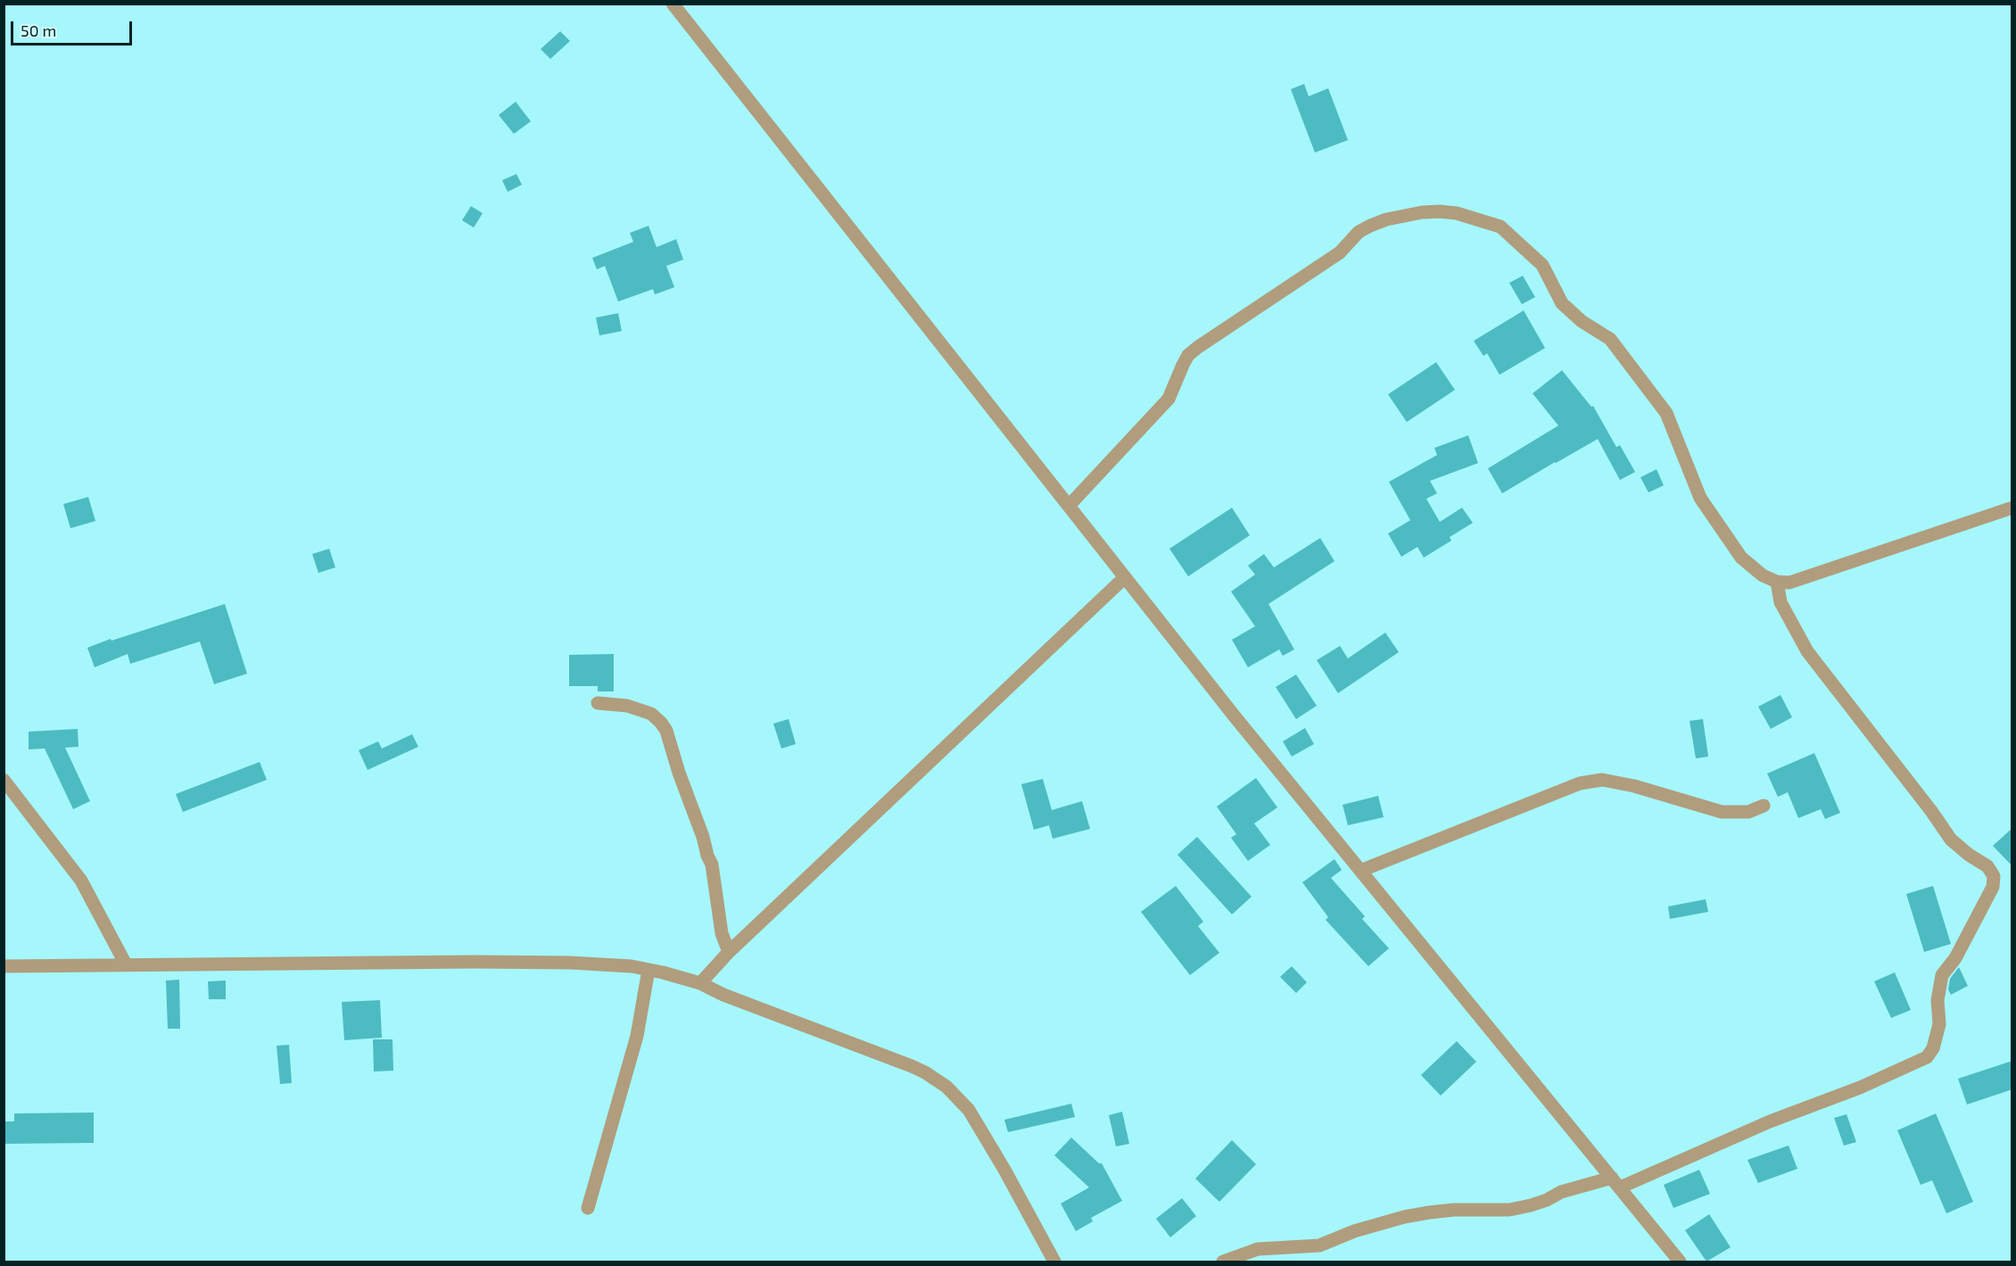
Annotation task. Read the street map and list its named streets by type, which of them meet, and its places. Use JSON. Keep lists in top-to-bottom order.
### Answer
{
  "scale_bar": "50 m"
}
